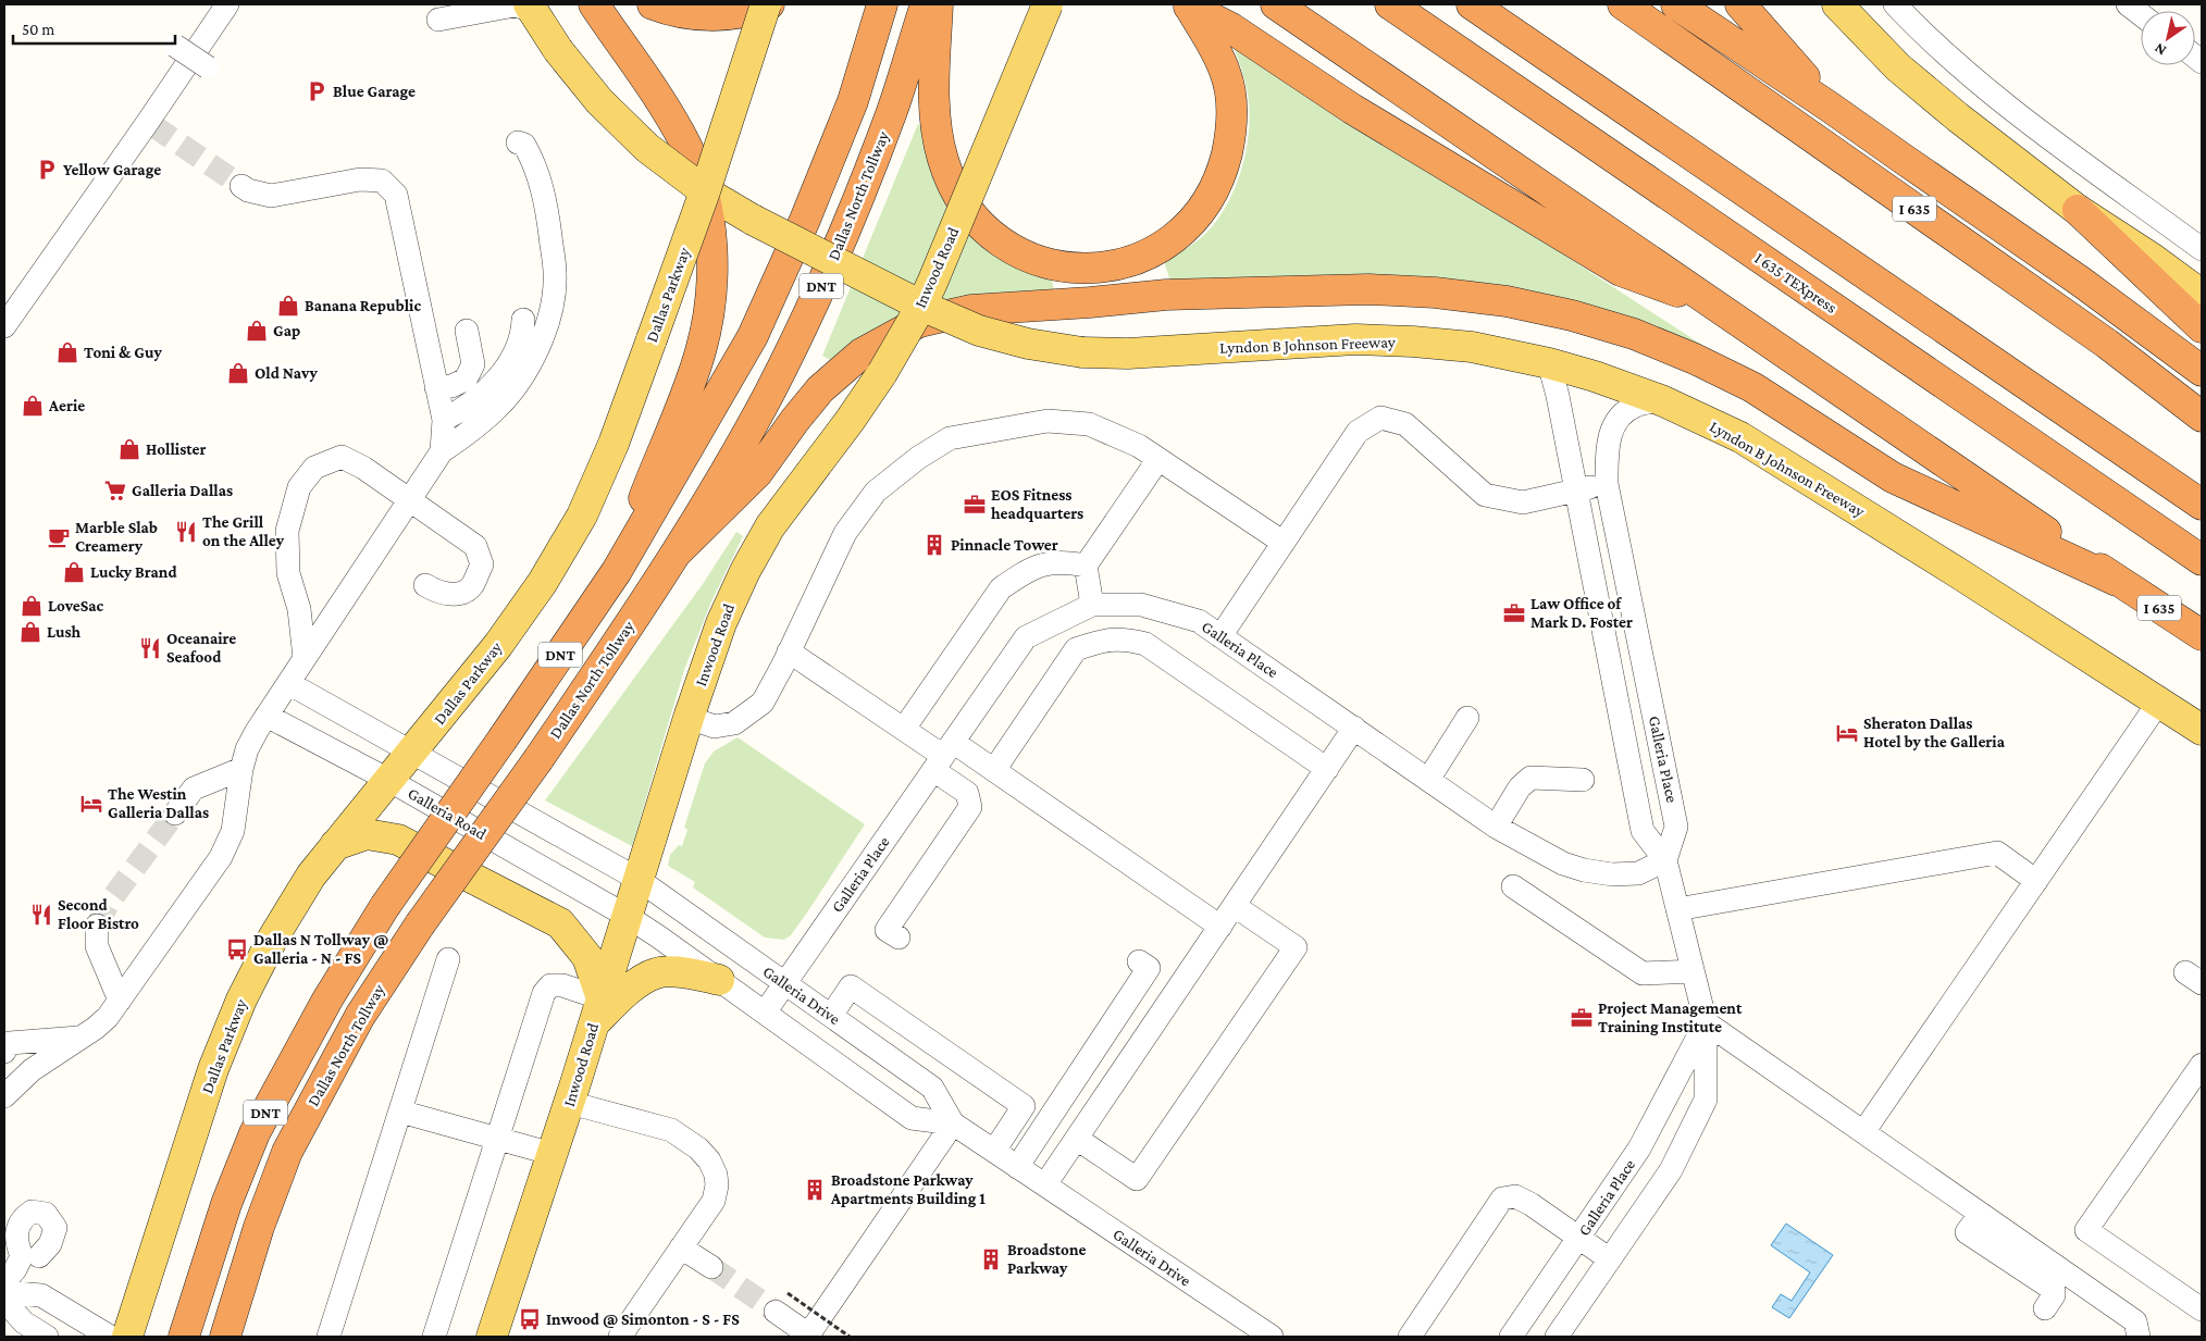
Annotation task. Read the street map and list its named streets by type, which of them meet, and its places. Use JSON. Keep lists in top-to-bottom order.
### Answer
{
  "streets": {
    "highway": [
      "Dallas North Tollway",
      "I 635",
      "I 635 TEXpress",
      "DNT"
    ],
    "main road": ["Inwood Road", "Dallas Parkway", "Lyndon B Johnson Freeway"],
    "street": ["Galleria Place", "Galleria Road", "Galleria Drive"]
  },
  "crossings": [
    ["Inwood Road", "Lyndon B Johnson Freeway"],
    ["Inwood Road", "Galleria Road"],
    ["Inwood Road", "Galleria Drive"],
    ["Dallas Parkway", "Lyndon B Johnson Freeway"],
    ["Dallas Parkway", "Galleria Road"],
    ["Lyndon B Johnson Freeway", "Galleria Place"],
    ["Galleria Place", "Galleria Drive"],
    ["Galleria Road", "Galleria Drive"]
  ],
  "places": {
    "parking": ["Blue Garage", "Yellow Garage"],
    "shop": [
      "Banana Republic",
      "Gap",
      "Toni & Guy",
      "Old Navy",
      "Aerie",
      "Hollister",
      "Lucky Brand",
      "LoveSac",
      "Lush"
    ],
    "supermarket": ["Galleria Dallas"],
    "office": ["EOS Fitness headquarters", "Law Office of Mark D. Foster", "Project Management Training Institute"],
    "restaurant": ["The Grill on the Alley", "Oceanaire Seafood", "Second Floor Bistro"],
    "cafe": ["Marble Slab Creamery"],
    "building": ["Pinnacle Tower", "Broadstone Parkway Apartments Building 1", "Broadstone Parkway"],
    "hotel": ["Sheraton Dallas Hotel by the Galleria", "The Westin Galleria Dallas"],
    "bus stop": ["Dallas N Tollway @ Galleria - N - FS", "Inwood @ Simonton - S - FS"]
  },
  "scale_bar": "50 m",
  "north": "bottom left"
}
